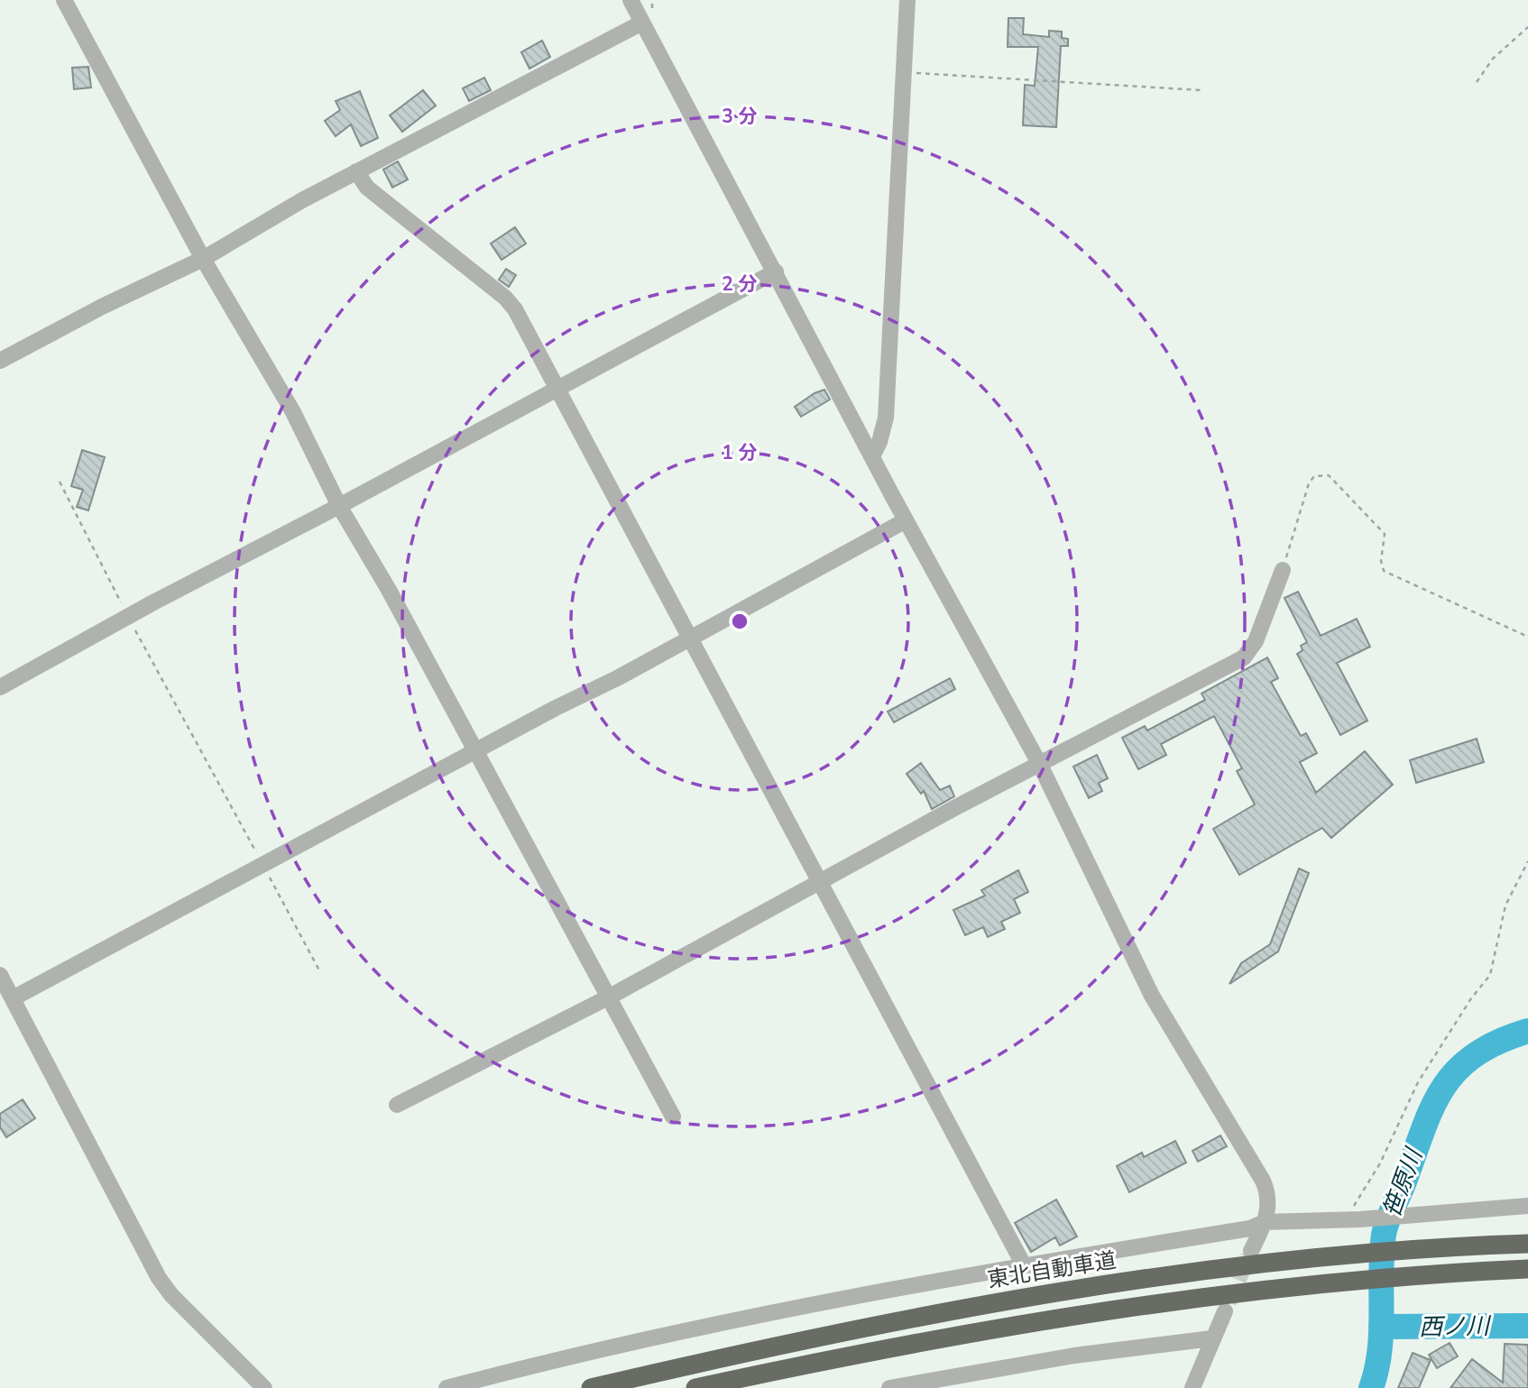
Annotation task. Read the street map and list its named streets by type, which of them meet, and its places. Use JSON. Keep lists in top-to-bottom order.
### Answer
{
  "streets": {
    "highway": ["東北自動車道"]
  },
  "water": ["笹原川", "西ノ川"],
  "rings": ["3 分", "2 分", "1 分"]
}
